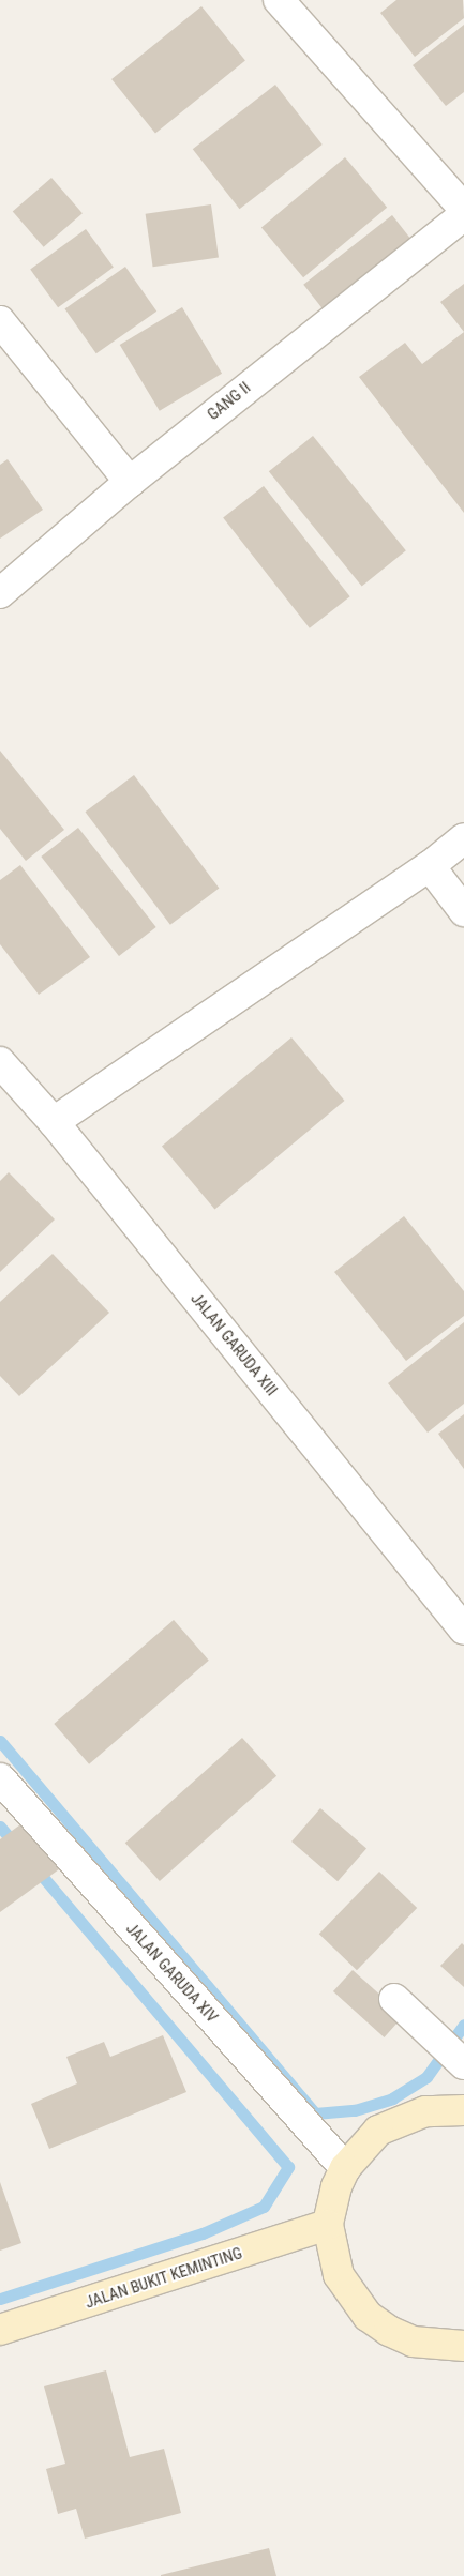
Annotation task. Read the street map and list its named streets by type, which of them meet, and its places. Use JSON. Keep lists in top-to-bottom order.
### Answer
{
  "streets": {
    "main road": ["JALAN BUKIT KEMINTING"],
    "street": ["GANG II", "JALAN GARUDA XIII", "JALAN GARUDA XIV"]
  }
}
